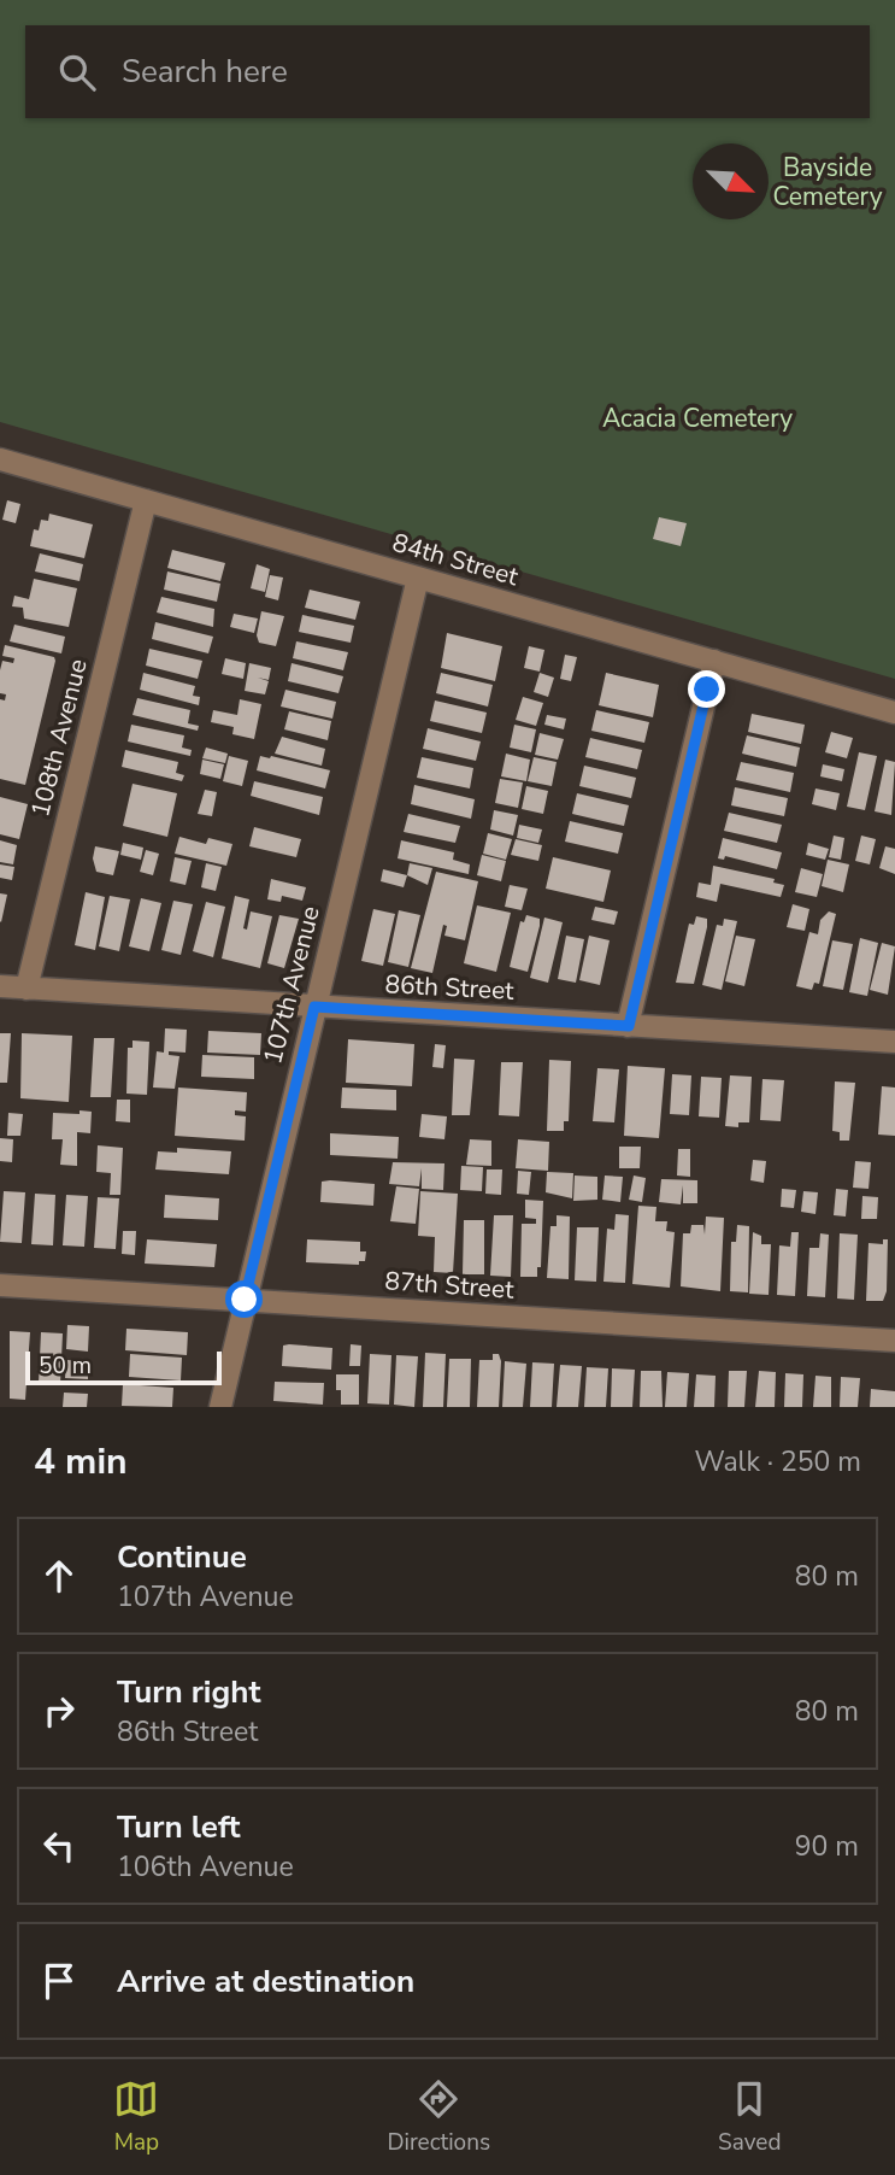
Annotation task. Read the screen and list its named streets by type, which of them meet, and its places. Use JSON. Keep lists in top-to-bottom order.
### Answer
{
  "streets": {
    "street": [
      "84th Street",
      "108th Avenue",
      "107th Avenue",
      "86th Street",
      "87th Street"
    ]
  },
  "crossings": [
    ["84th Street", "108th Avenue"],
    ["84th Street", "107th Avenue"],
    ["108th Avenue", "86th Street"],
    ["107th Avenue", "86th Street"],
    ["107th Avenue", "87th Street"]
  ],
  "parks": ["Bayside Cemetery", "Acacia Cemetery"],
  "scale_bar": "50 m",
  "north": "bottom right",
  "page": {
    "search": "Search here",
    "scale": "50 m",
    "heading": ["4 min", "Walk · 250 m"],
    "list": [
      ["Continue", "107th Avenue", "80 m"],
      ["Turn right", "86th Street", "80 m"],
      ["Turn left", "106th Avenue", "90 m"],
      "Arrive at destination"
    ],
    "nav": ["Map", "Directions", "Saved"]
  }
}
